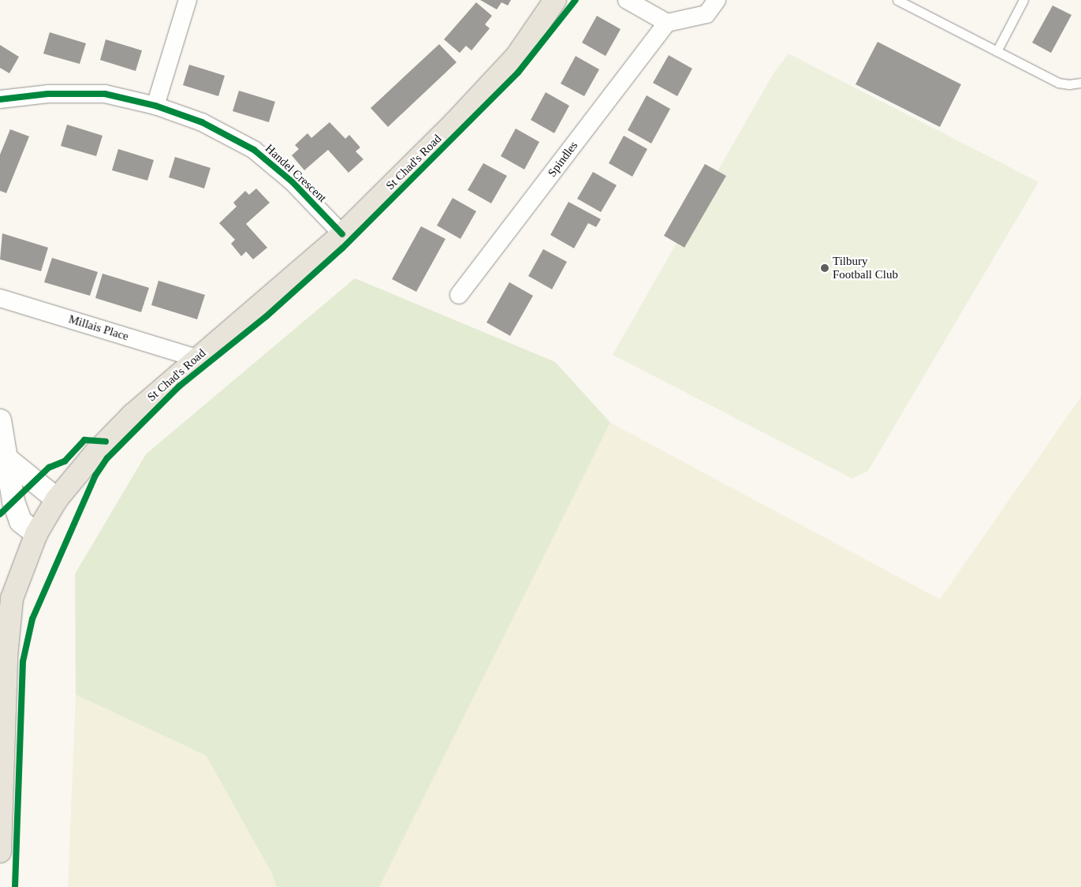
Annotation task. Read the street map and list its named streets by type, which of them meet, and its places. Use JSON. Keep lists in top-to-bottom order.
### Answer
{
  "streets": {
    "main road": ["St Chad's Road"],
    "street": ["Spindles", "Handel Crescent", "Millais Place"]
  },
  "crossings": [
    ["St Chad's Road", "Handel Crescent"],
    ["St Chad's Road", "Millais Place"]
  ],
  "places": ["Tilbury Football Club"]
}
